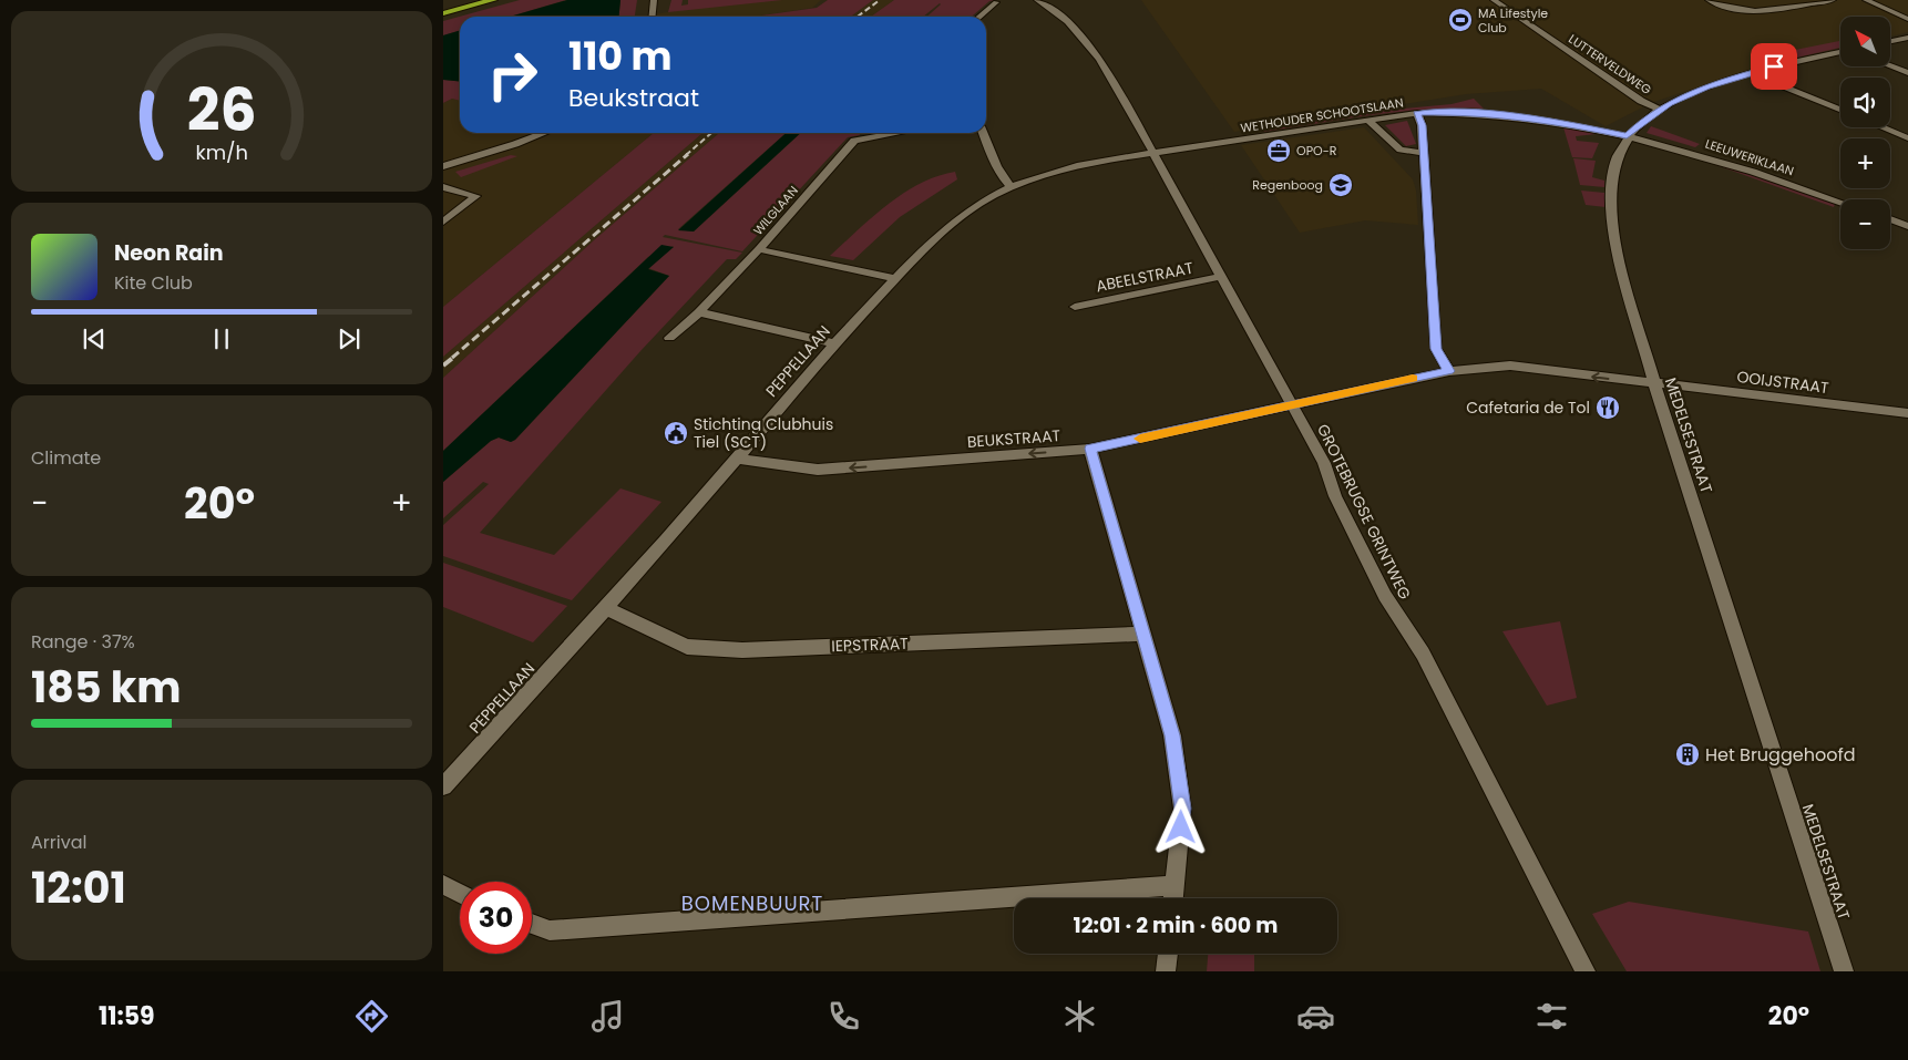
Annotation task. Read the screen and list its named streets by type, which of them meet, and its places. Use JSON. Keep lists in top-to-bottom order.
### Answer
{
  "streets": {
    "street": [
      "LUTTERVELDWEG",
      "WETHOUDER SCHOOTSLAAN",
      "LEEUWERIKLAAN",
      "WILGLAAN",
      "ABEELSTRAAT",
      "PEPPELLAAN",
      "OOIJSTRAAT",
      "MEDELSESTRAAT",
      "BEUKSTRAAT",
      "GROTEBRUGSE GRINTWEG",
      "IEPSTRAAT"
    ]
  },
  "crossings": [
    ["LUTTERVELDWEG", "MEDELSESTRAAT"],
    ["WETHOUDER SCHOOTSLAAN", "LEEUWERIKLAAN"],
    ["WETHOUDER SCHOOTSLAAN", "PEPPELLAAN"],
    ["WETHOUDER SCHOOTSLAAN", "MEDELSESTRAAT"],
    ["WETHOUDER SCHOOTSLAAN", "GROTEBRUGSE GRINTWEG"],
    ["LEEUWERIKLAAN", "MEDELSESTRAAT"],
    ["WILGLAAN", "PEPPELLAAN"],
    ["ABEELSTRAAT", "GROTEBRUGSE GRINTWEG"],
    ["PEPPELLAAN", "BEUKSTRAAT"],
    ["PEPPELLAAN", "GROTEBRUGSE GRINTWEG"],
    ["PEPPELLAAN", "IEPSTRAAT"],
    ["OOIJSTRAAT", "MEDELSESTRAAT"],
    ["OOIJSTRAAT", "BEUKSTRAAT"],
    ["BEUKSTRAAT", "GROTEBRUGSE GRINTWEG"]
  ],
  "one_way": ["OOIJSTRAAT", "BEUKSTRAAT"],
  "districts": ["BOMENBUURT"],
  "places": {
    "sports": ["MA Lifestyle Club"],
    "office": ["OPO-R"],
    "school or university": ["Regenboog"],
    "restaurant": ["Cafetaria de Tol"],
    "public building": ["Stichting Clubhuis Tiel (SCT)"],
    "building": ["Het Bruggehoofd"]
  },
  "north": "top left",
  "page": {
    "map_buttons": ["+", "−"],
    "turn": ["110 m", "Beukstraat"],
    "song": ["Neon Rain", "Kite Club"],
    "tile": [
      "Climate",
      ["Range · 37%", "185 km"],
      ["Arrival", "12:01"]
    ],
    "heat": ["−", "20°", "+"],
    "limit": "30",
    "trip": "12:01 · 2 min · 600 m",
    "tabs": ["11:59", "20°"],
    "gauge": ["26", "km/h"]
  }
}
